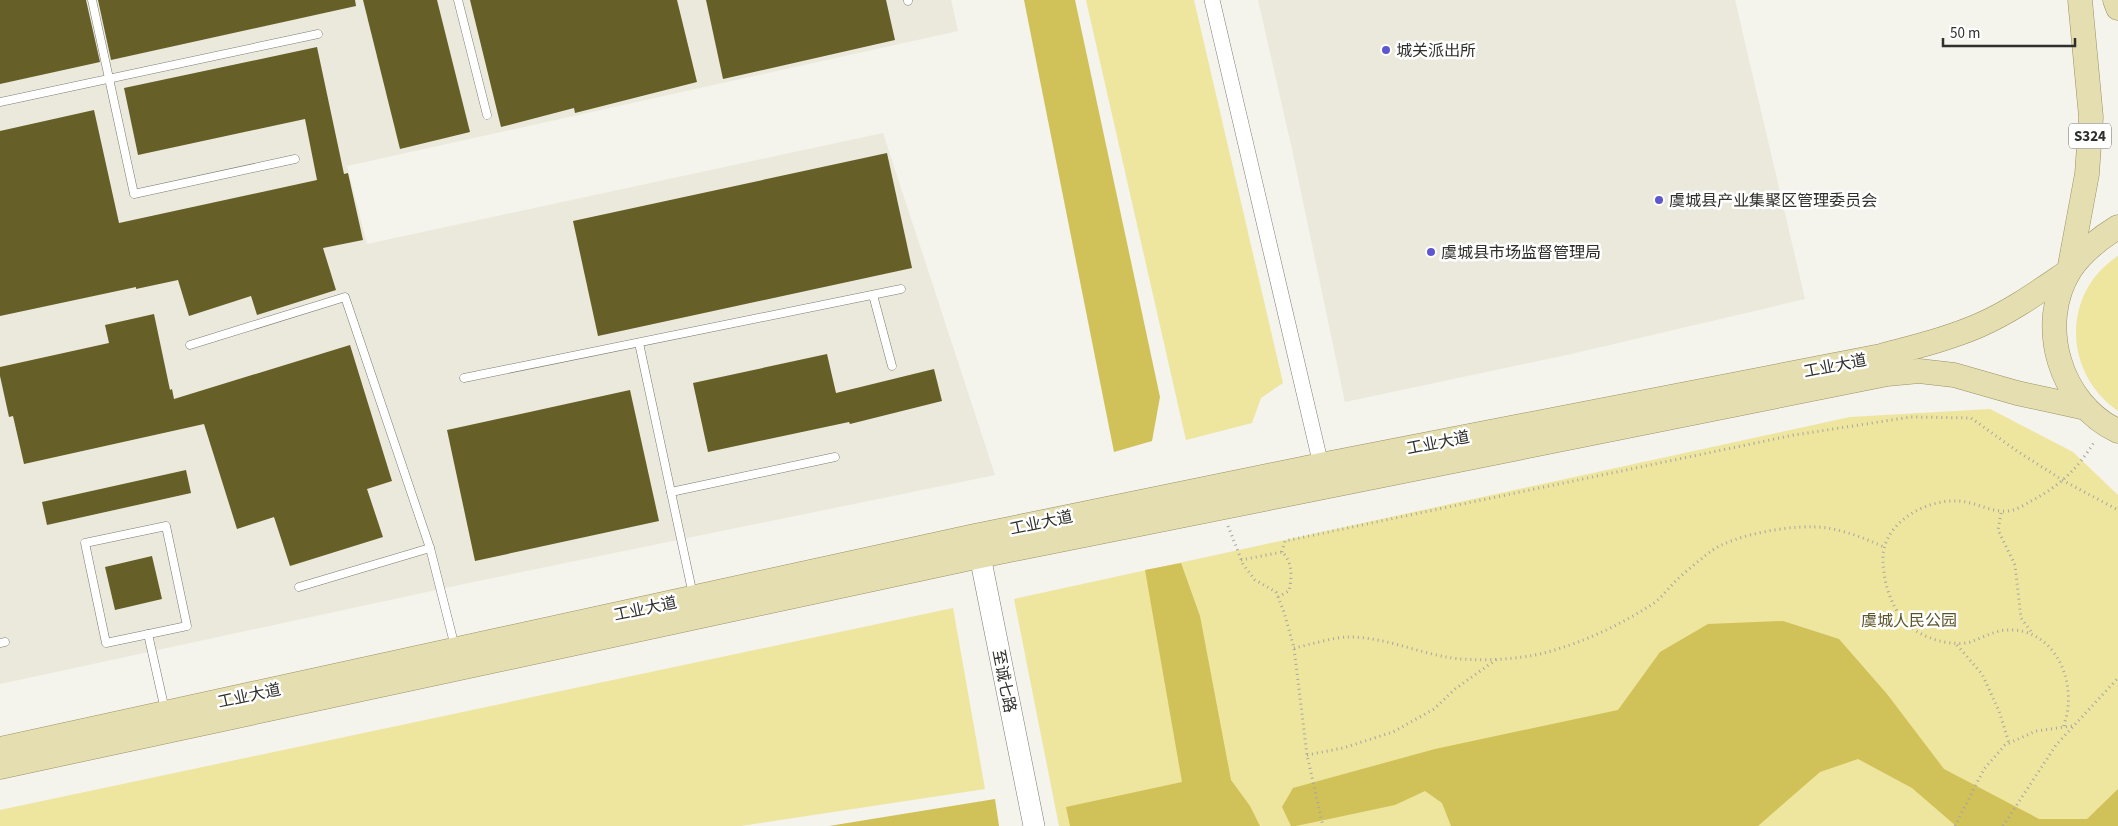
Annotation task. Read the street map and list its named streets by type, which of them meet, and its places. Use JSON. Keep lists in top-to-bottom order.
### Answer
{
  "streets": {
    "main road": ["S324", "工业大道", "至诚七路"]
  },
  "crossings": [
    ["S324", "工业大道"],
    ["工业大道", "至诚七路"]
  ],
  "parks": ["虞城人民公园"],
  "places": ["城关派出所", "虞城县产业集聚区管理委员会", "虞城县市场监督管理局"],
  "scale_bar": "50 m"
}
